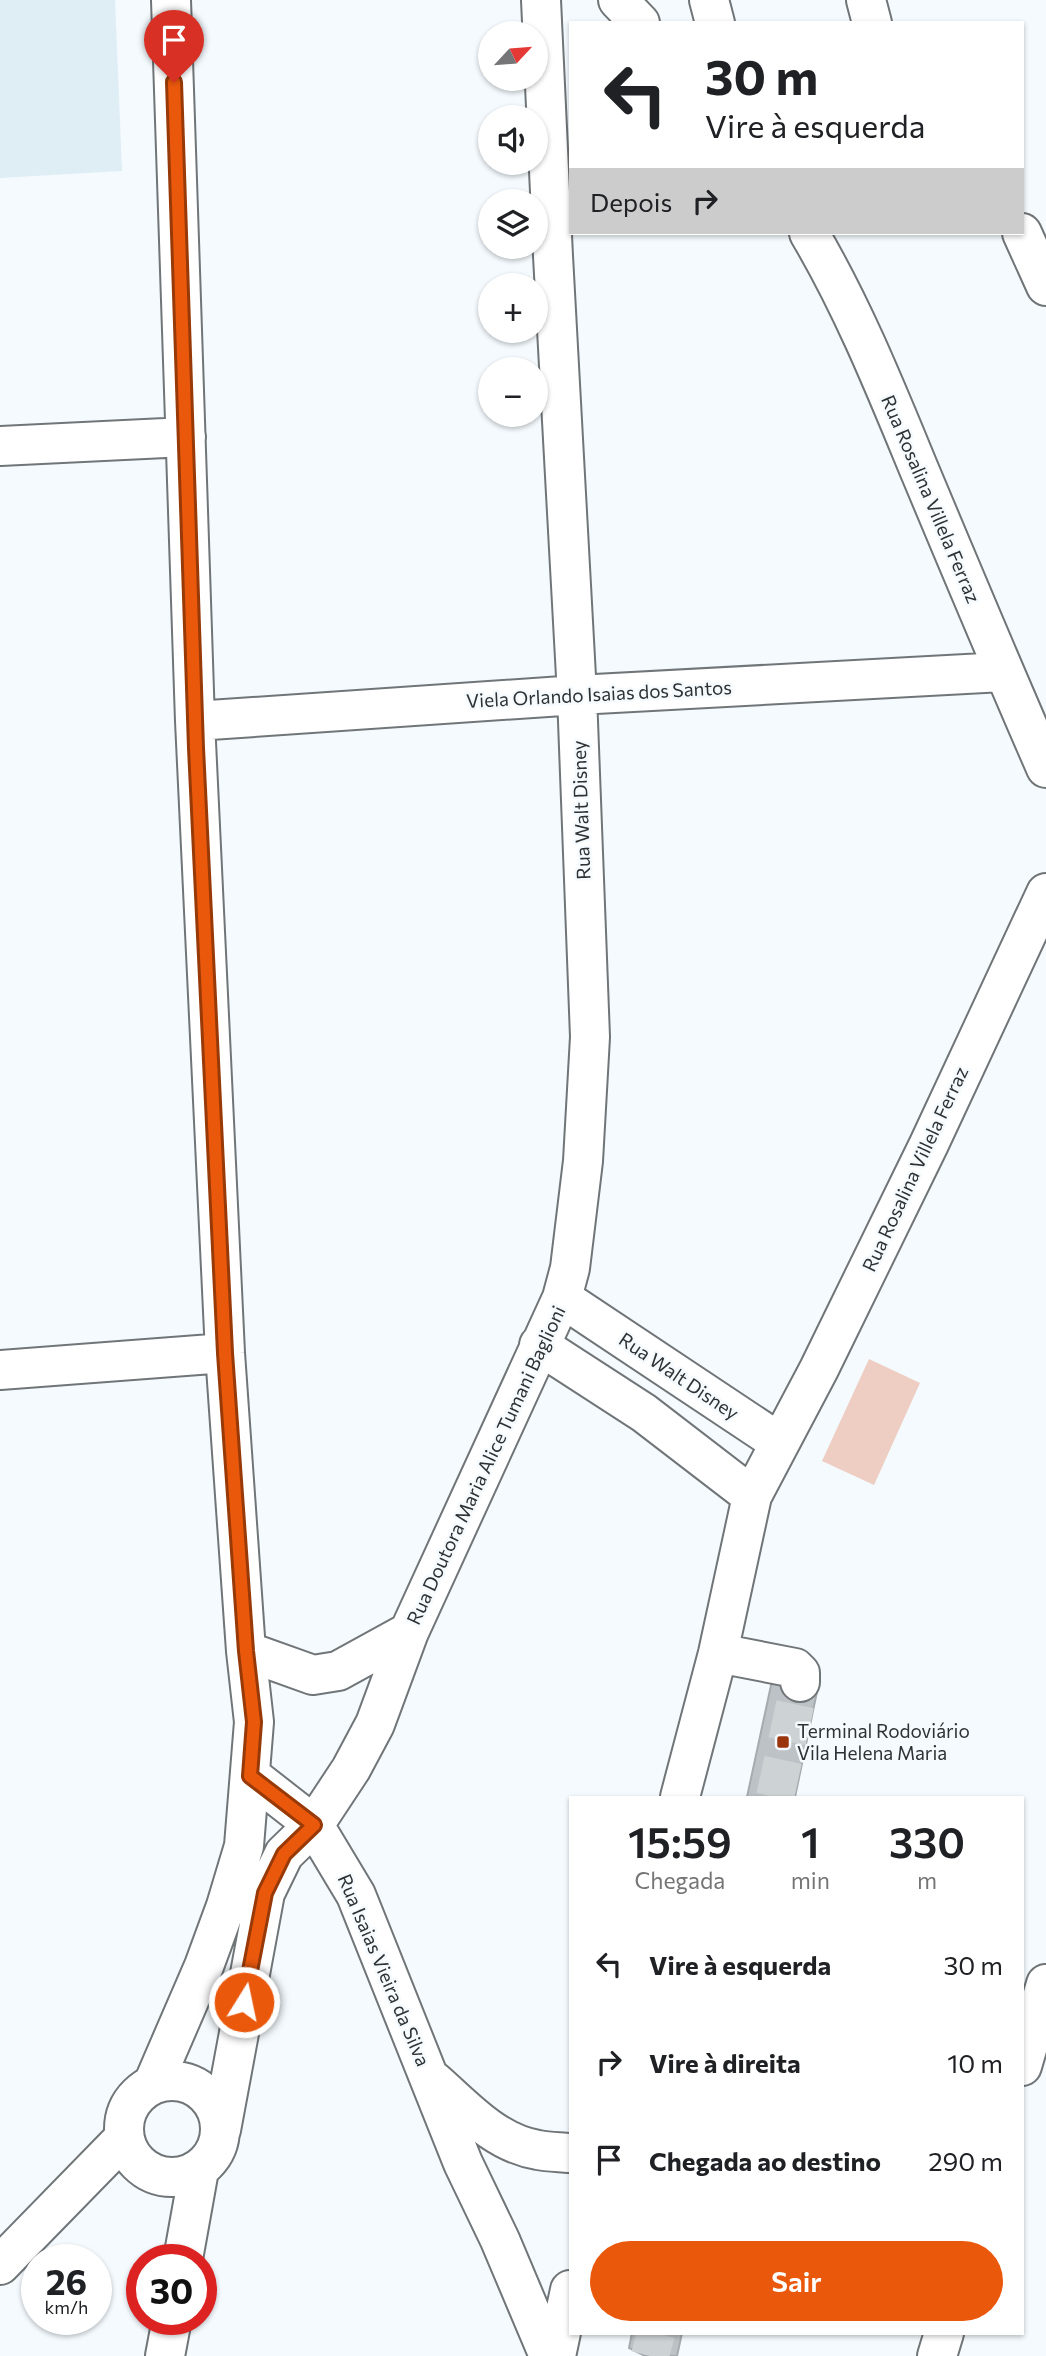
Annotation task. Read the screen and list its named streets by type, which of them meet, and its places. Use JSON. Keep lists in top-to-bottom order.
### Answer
{
  "streets": {
    "street": [
      "Rua Rosalina Villela Ferraz",
      "Viela Orlando Isaias dos Santos",
      "Rua Walt Disney",
      "Rua Doutora Maria Alice Tumani Baglioni",
      "Rua Isaias Vieira da Silva"
    ]
  },
  "crossings": [
    ["Rua Rosalina Villela Ferraz", "Viela Orlando Isaias dos Santos"],
    ["Rua Rosalina Villela Ferraz", "Rua Walt Disney"],
    ["Viela Orlando Isaias dos Santos", "Rua Walt Disney"],
    ["Rua Walt Disney", "Rua Doutora Maria Alice Tumani Baglioni"],
    ["Rua Doutora Maria Alice Tumani Baglioni", "Rua Isaias Vieira da Silva"]
  ],
  "places": {
    "transit": ["Terminal Rodoviário Vila Helena Maria"]
  },
  "north": "top right",
  "page": {
    "map_buttons": ["+", "−"],
    "turn": ["30 m", "Vire à esquerda"],
    "then": "Depois",
    "eta": [
      "15:59",
      "Chegada",
      "1",
      "min",
      "330",
      "m"
    ],
    "list": [
      {
        "name": "Vire à esquerda",
        "value": "30 m"
      },
      {
        "name": "Vire à direita",
        "value": "10 m"
      },
      {
        "name": "Chegada ao destino",
        "value": "290 m"
      }
    ],
    "buttons": "Sair",
    "speed": "26 km/h",
    "limit": "30"
  }
}
